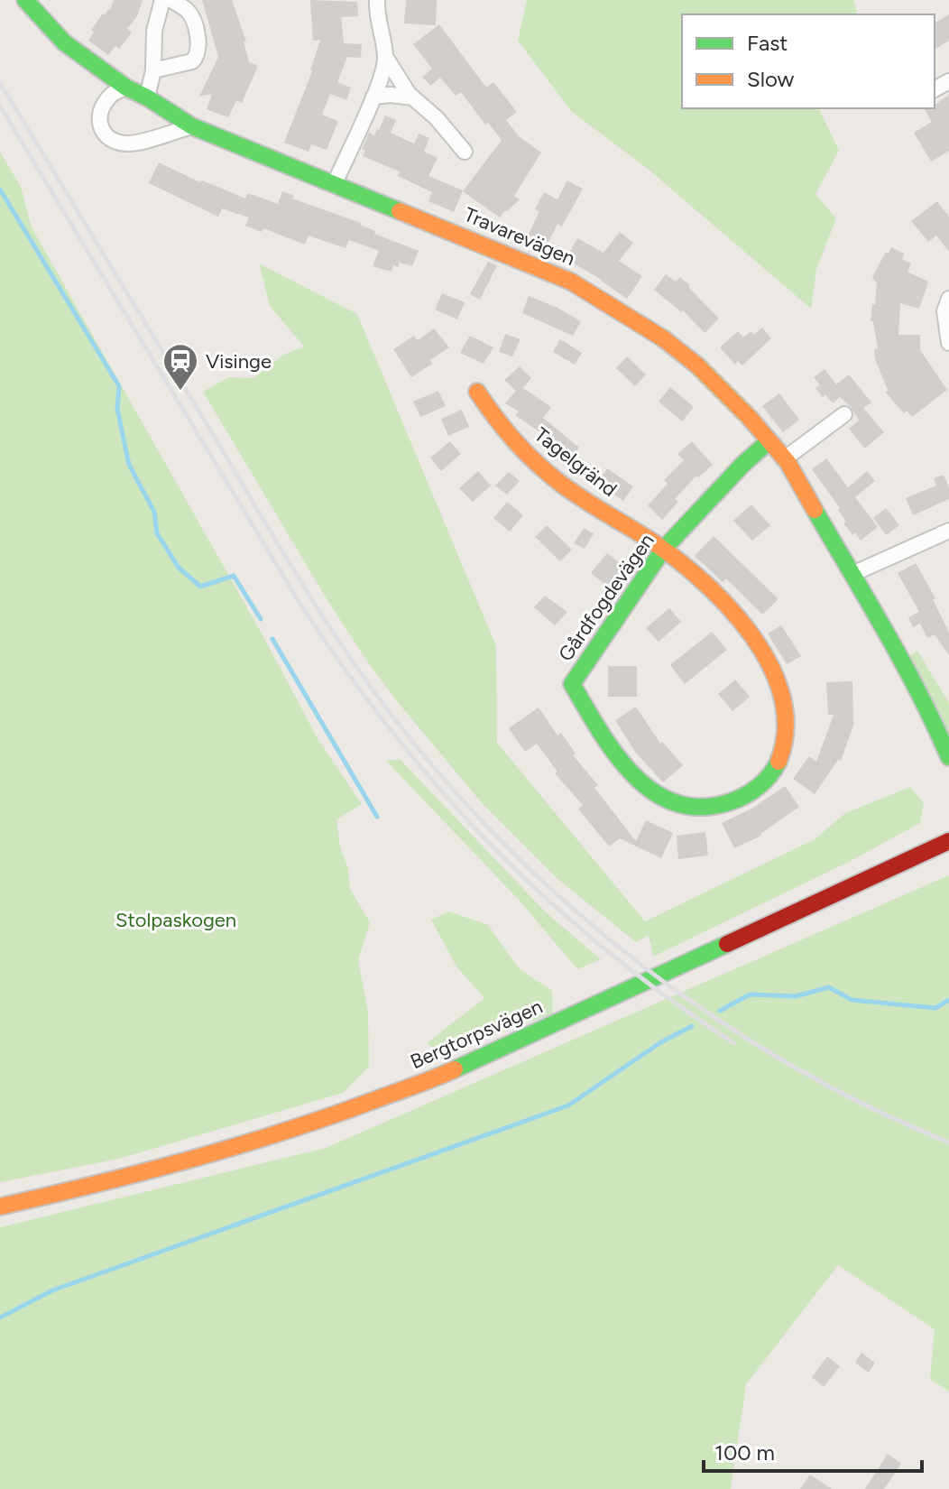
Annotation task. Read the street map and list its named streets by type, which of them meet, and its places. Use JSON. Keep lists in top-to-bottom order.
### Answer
{
  "streets": {
    "street": [
      "Travarevägen",
      "Tagelgränd",
      "Gårdfogdevägen",
      "Bergtorpsvägen"
    ]
  },
  "crossings": [
    ["Travarevägen", "Gårdfogdevägen"],
    ["Tagelgränd", "Gårdfogdevägen"]
  ],
  "parks": ["Stolpaskogen"],
  "places": {
    "station": ["Visinge"]
  },
  "legend": ["Fast", "Slow"],
  "scale_bar": "100 m"
}
